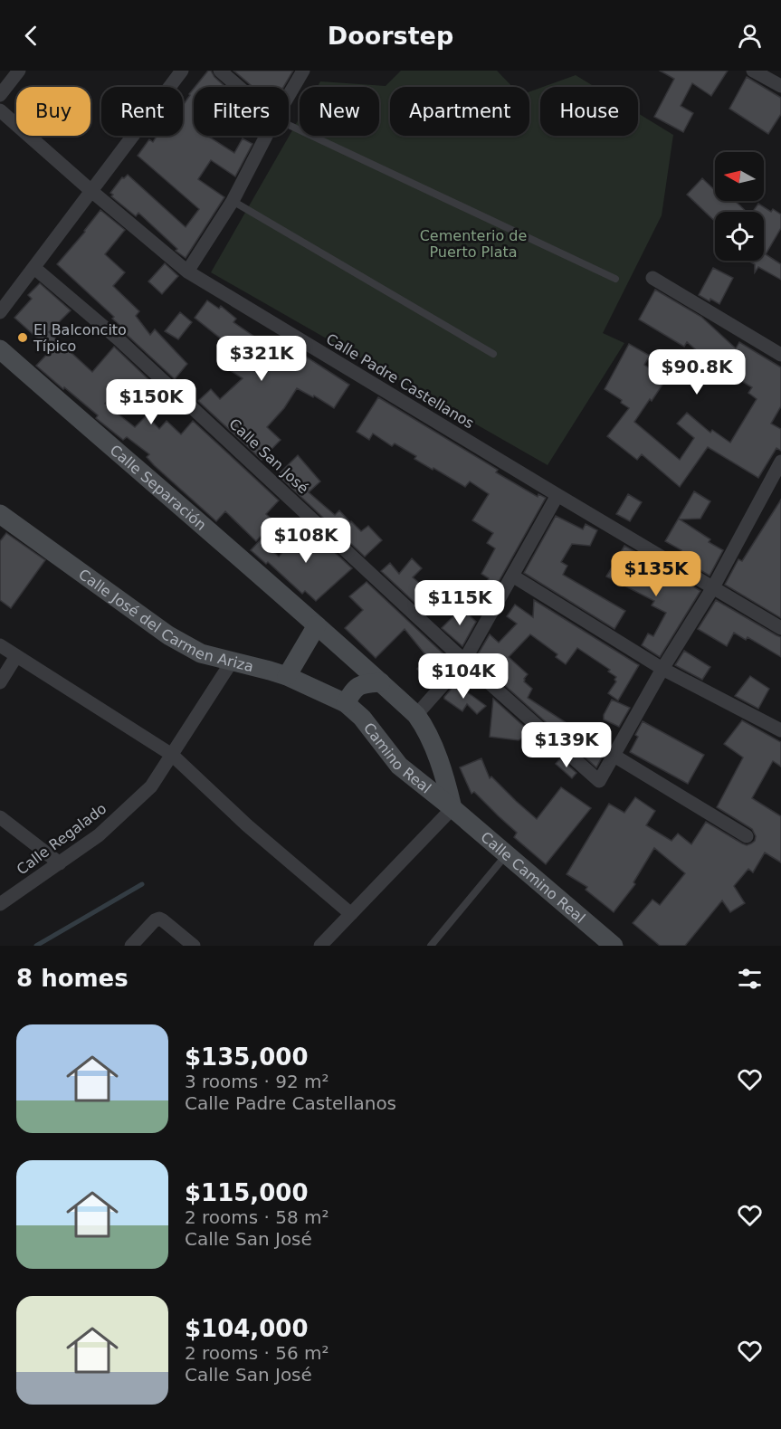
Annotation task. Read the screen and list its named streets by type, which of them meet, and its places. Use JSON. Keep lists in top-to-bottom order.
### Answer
{
  "streets": {
    "street": [
      "Calle Padre Castellanos",
      "Calle San José",
      "Calle Separación",
      "Calle José del Carmen Ariza",
      "Camino Real",
      "Calle Regalado",
      "Calle Camino Real"
    ]
  },
  "crossings": [
    ["Calle Separación", "Camino Real"],
    ["Calle Separación", "Calle Camino Real"],
    ["Calle José del Carmen Ariza", "Camino Real"],
    ["Calle José del Carmen Ariza", "Calle Regalado"],
    ["Camino Real", "Calle Camino Real"]
  ],
  "parks": ["Cementerio de Puerto Plata"],
  "places": ["El Balconcito Típico"],
  "north": "left",
  "page": {
    "header": "Doorstep",
    "chip": [
      "Buy",
      "Rent",
      "Filters",
      "New",
      "Apartment",
      "House"
    ],
    "price": [
      "$321K",
      "$90.8K",
      "$150K",
      "$108K",
      "$135K",
      "$115K",
      "$104K",
      "$139K"
    ],
    "heading": "8 homes",
    "list": [
      {
        "name": "$135,000",
        "note": "3 rooms · 92 m² · Calle Padre Castellanos"
      },
      {
        "name": "$115,000",
        "note": "2 rooms · 58 m² · Calle San José"
      },
      {
        "name": "$104,000",
        "note": "2 rooms · 56 m² · Calle San José"
      }
    ]
  }
}
